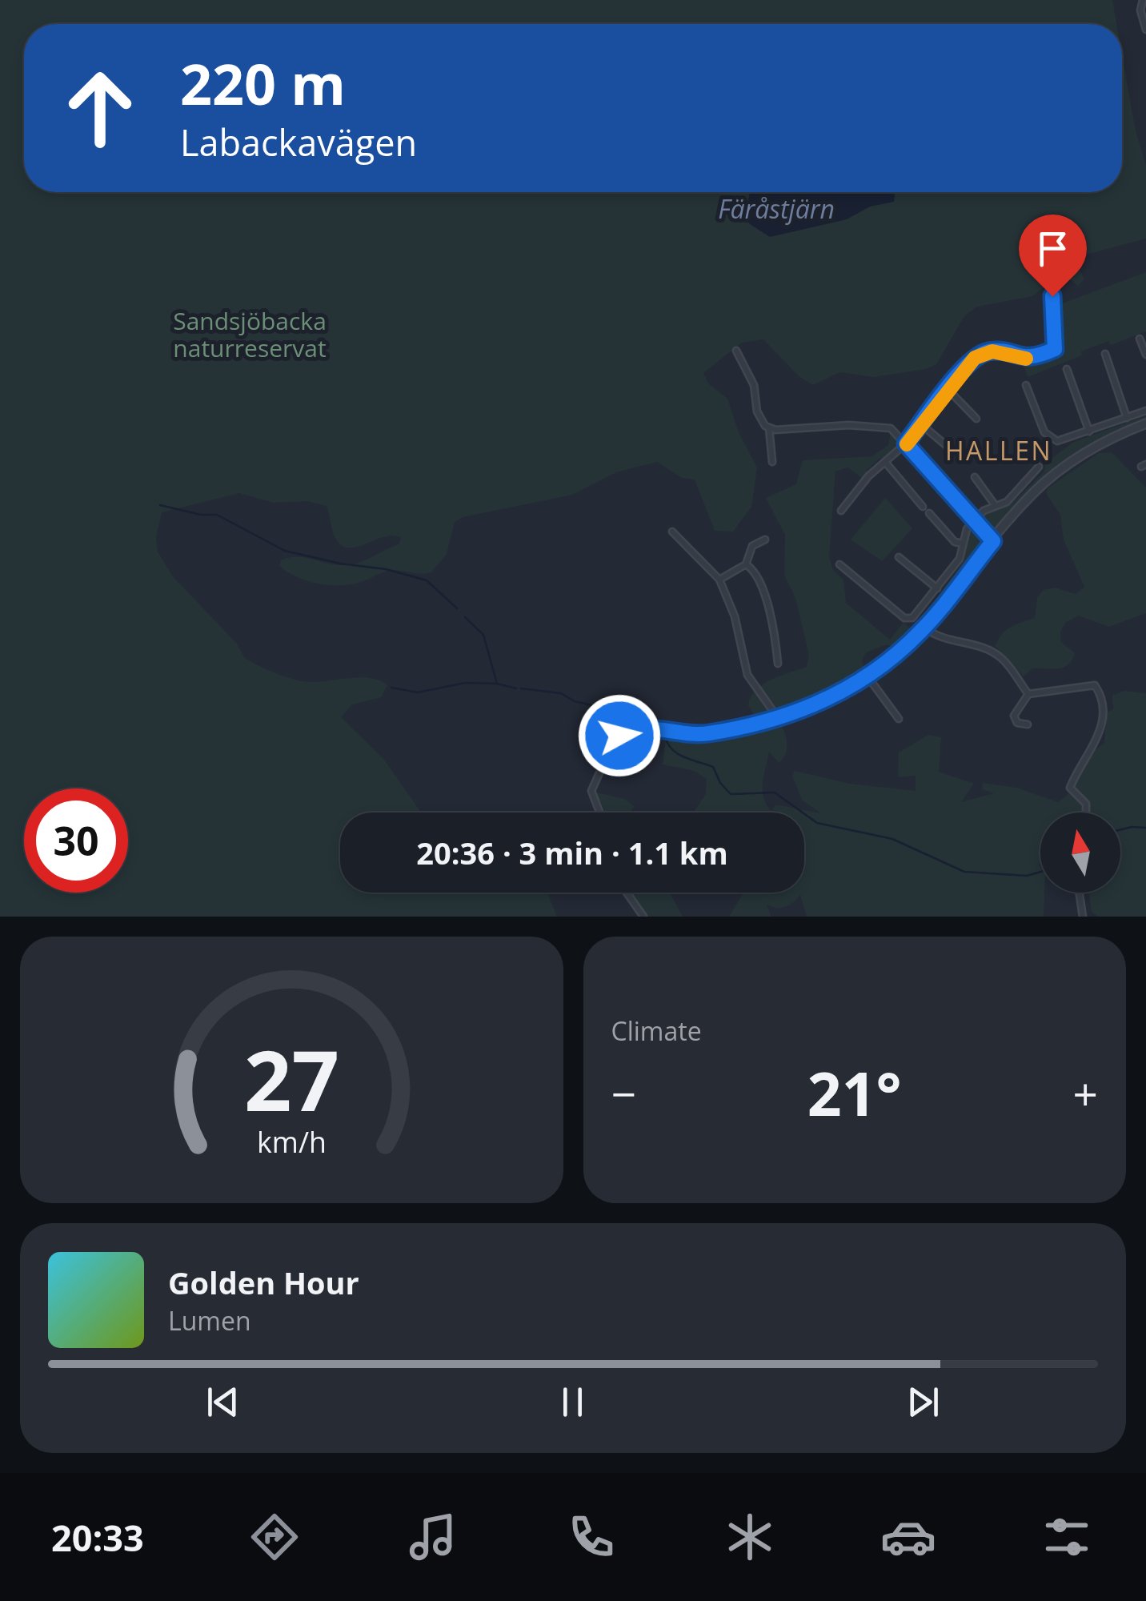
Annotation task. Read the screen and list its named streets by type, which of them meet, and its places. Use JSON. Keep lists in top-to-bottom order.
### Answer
{
  "districts": ["HALLEN"],
  "water": ["Färåstjärn"],
  "parks": ["Sandsjöbacka naturreservat"],
  "north": "top",
  "page": {
    "turn": ["220 m", "Labackavägen"],
    "limit": "30",
    "trip": "20:36 · 3 min · 1.1 km",
    "tile": "Climate",
    "heat": ["−", "21°", "+"],
    "song": ["Golden Hour", "Lumen"],
    "tabs": "20:33",
    "gauge": ["27", "km/h"]
  }
}
